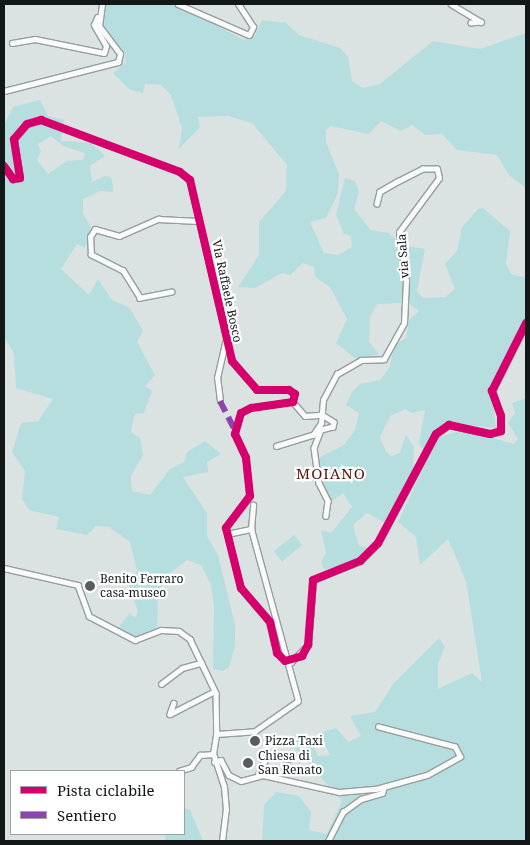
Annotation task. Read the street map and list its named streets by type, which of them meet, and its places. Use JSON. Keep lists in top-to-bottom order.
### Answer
{
  "streets": {
    "street": ["via Sala", "Via Raffaele Bosco"]
  },
  "districts": ["MOIANO"],
  "places": ["Benito Ferraro casa-museo", "Pizza Taxi", "Chiesa di San Renato"],
  "legend": ["Pista ciclabile", "Sentiero"]
}
